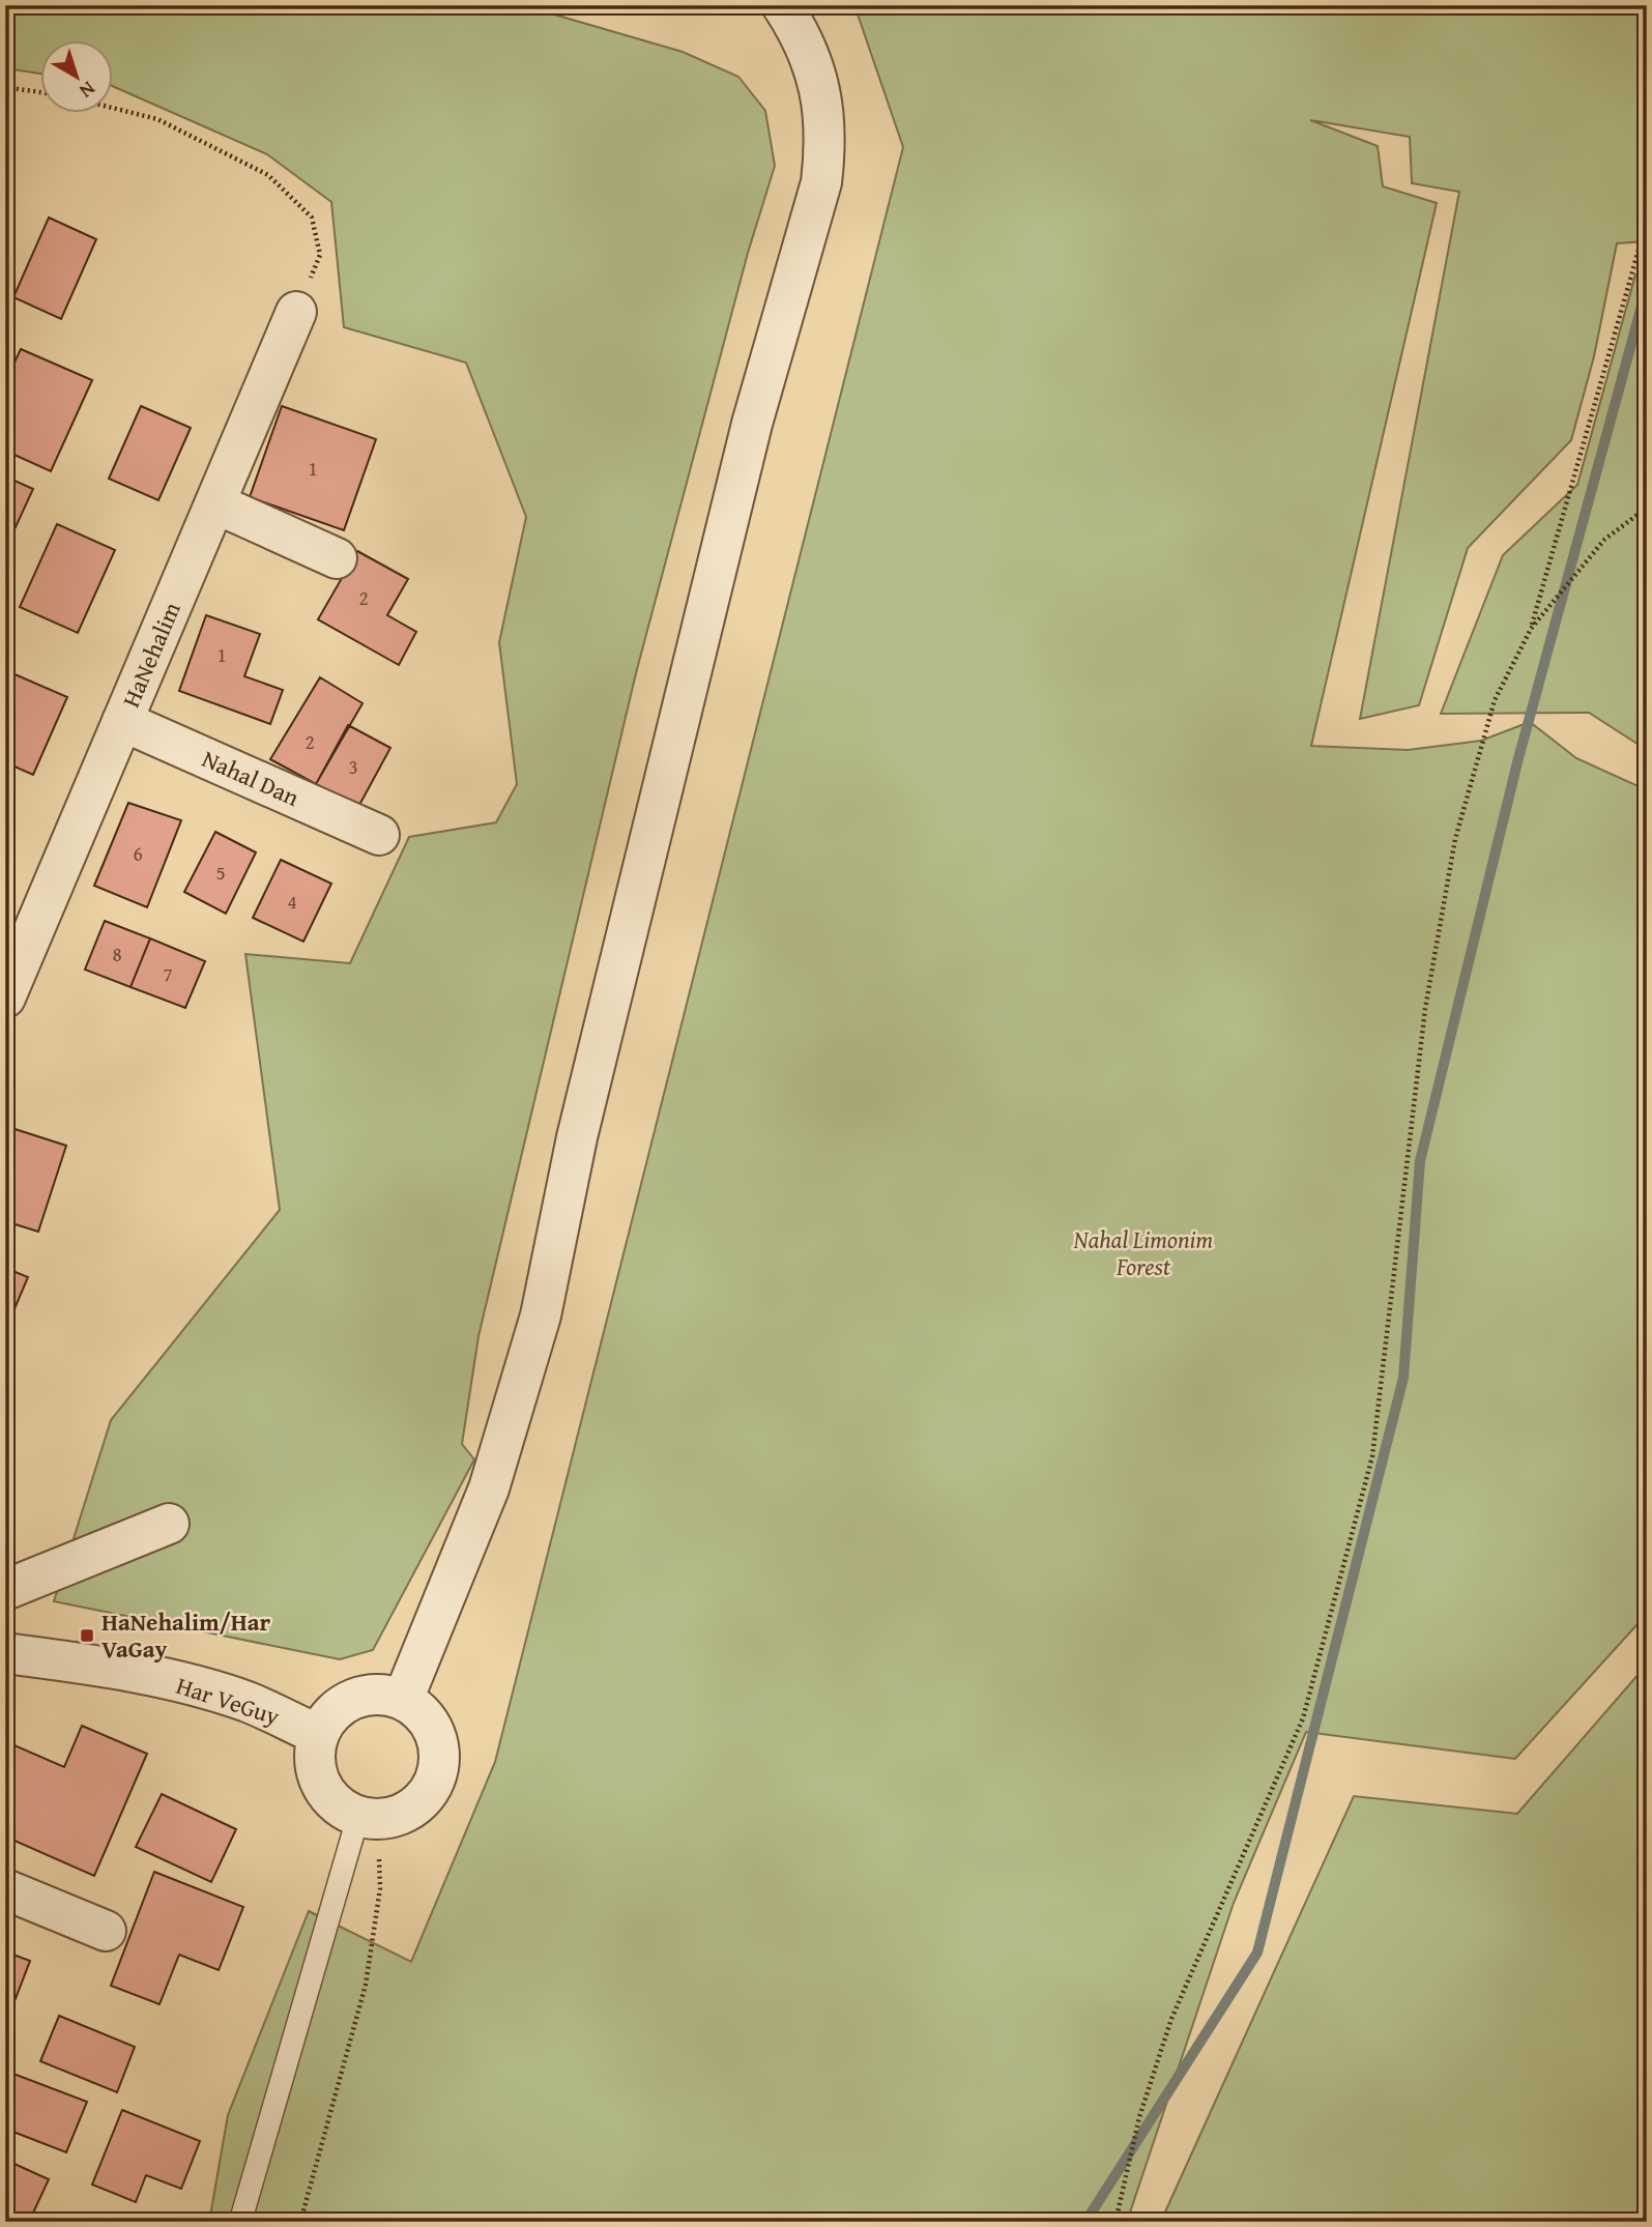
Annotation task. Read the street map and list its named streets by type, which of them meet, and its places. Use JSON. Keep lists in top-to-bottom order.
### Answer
{
  "streets": {
    "street": ["HaNehalim", "Nahal Dan", "Har VeGuy"]
  },
  "crossings": [
    ["HaNehalim", "Nahal Dan"]
  ],
  "parks": ["Nahal Limonim Forest"],
  "places": {
    "transit": ["HaNehalim/Har VaGay"]
  },
  "house_numbers": [
    "1",
    "2",
    "1",
    "2",
    "3",
    "6",
    "5",
    "4",
    "8",
    "7"
  ],
  "north": "bottom right"
}
